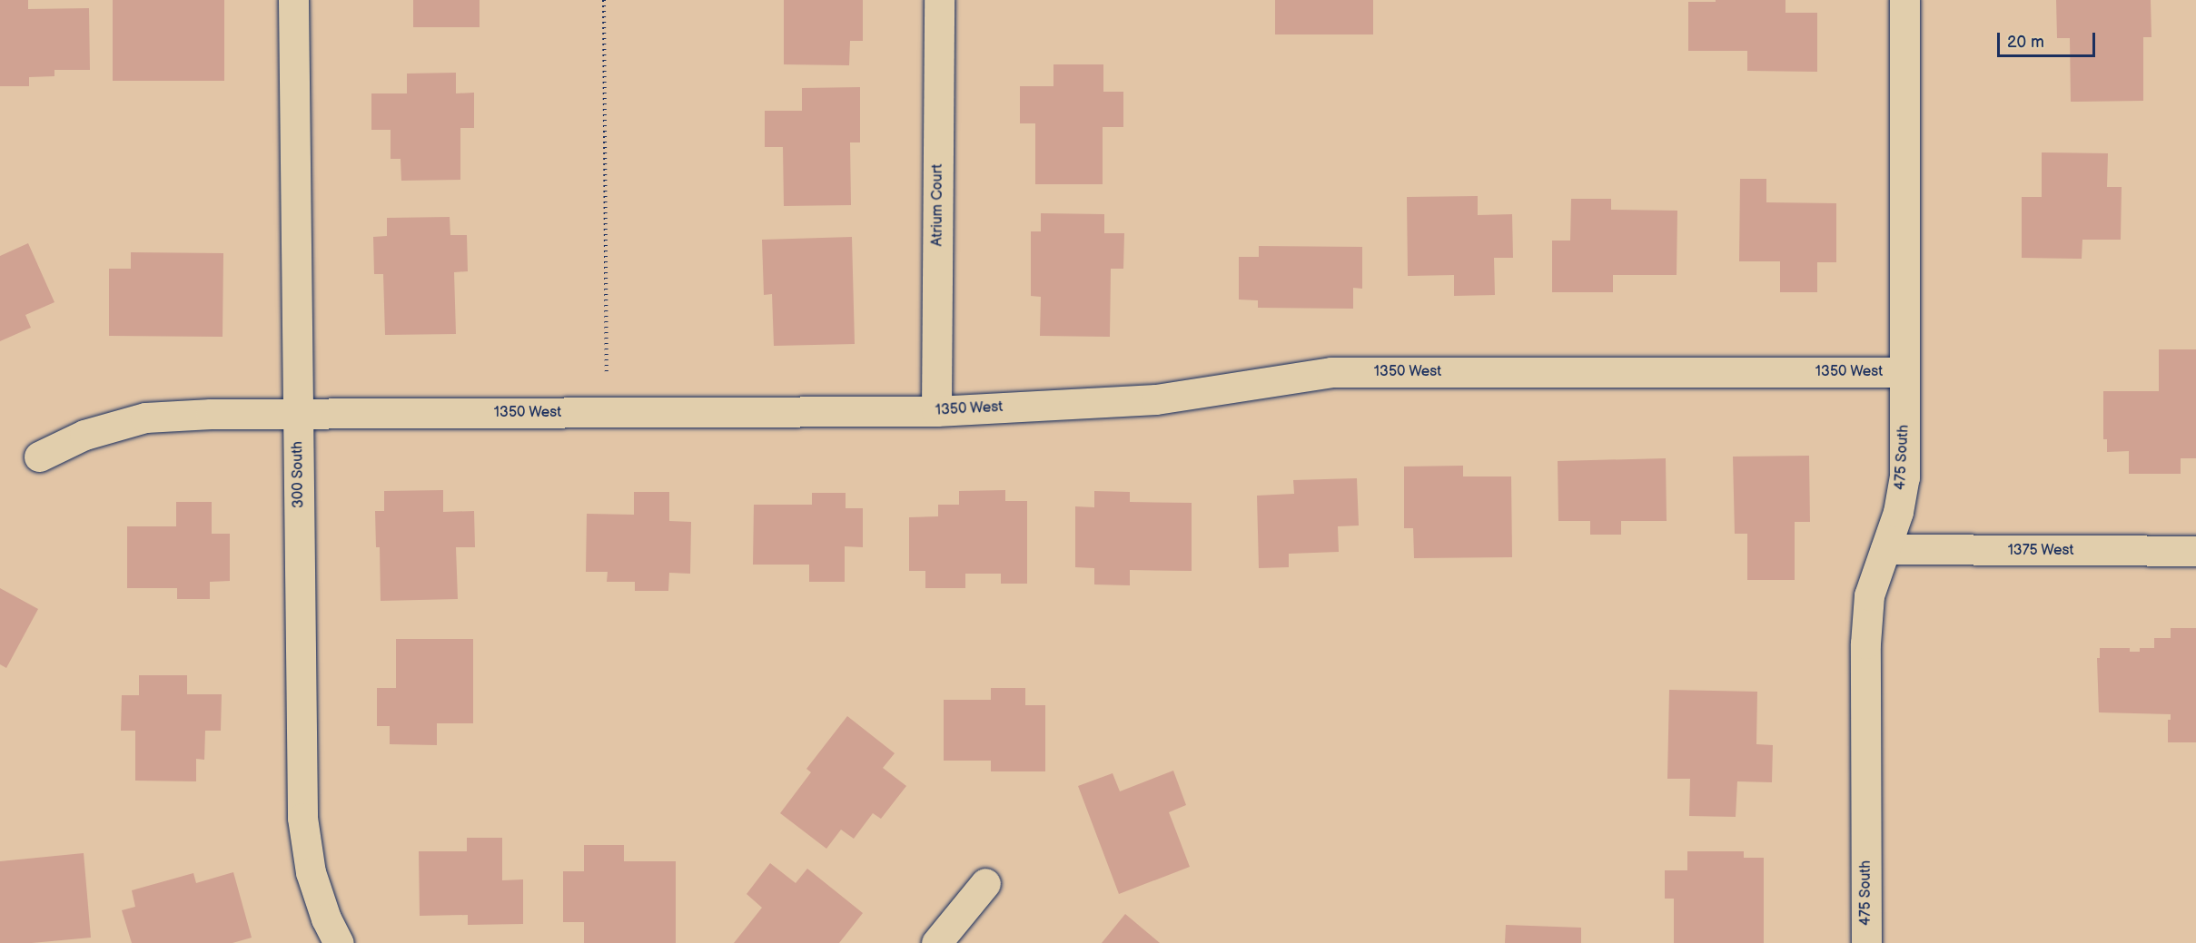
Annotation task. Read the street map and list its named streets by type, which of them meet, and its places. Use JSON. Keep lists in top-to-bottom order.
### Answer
{
  "streets": {
    "street": [
      "Atrium Court",
      "1350 West",
      "475 South",
      "300 South",
      "1375 West"
    ]
  },
  "crossings": [
    ["Atrium Court", "1350 West"],
    ["1350 West", "475 South"],
    ["1350 West", "300 South"],
    ["475 South", "1375 West"]
  ],
  "scale_bar": "20 m"
}
